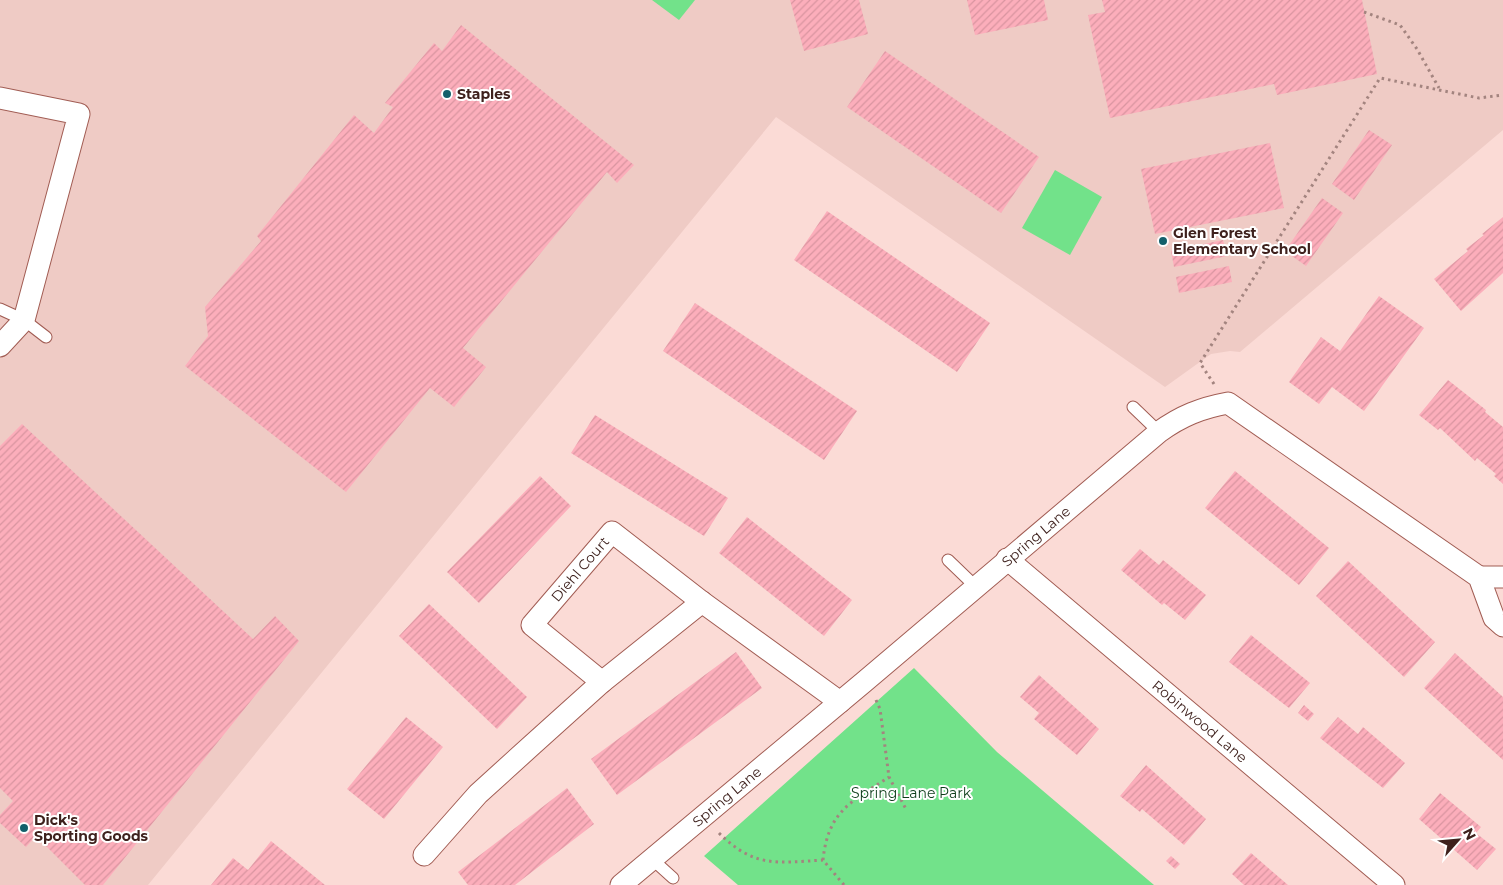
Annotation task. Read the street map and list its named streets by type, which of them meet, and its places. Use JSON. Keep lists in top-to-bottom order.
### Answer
{
  "streets": {
    "street": ["Spring Lane", "Diehl Court", "Robinwood Lane"]
  },
  "crossings": [
    ["Spring Lane", "Diehl Court"],
    ["Spring Lane", "Robinwood Lane"]
  ],
  "parks": ["Spring Lane Park"],
  "places": ["Staples", "Glen Forest Elementary School", "Dick's Sporting Goods"],
  "north": "top right"
}
